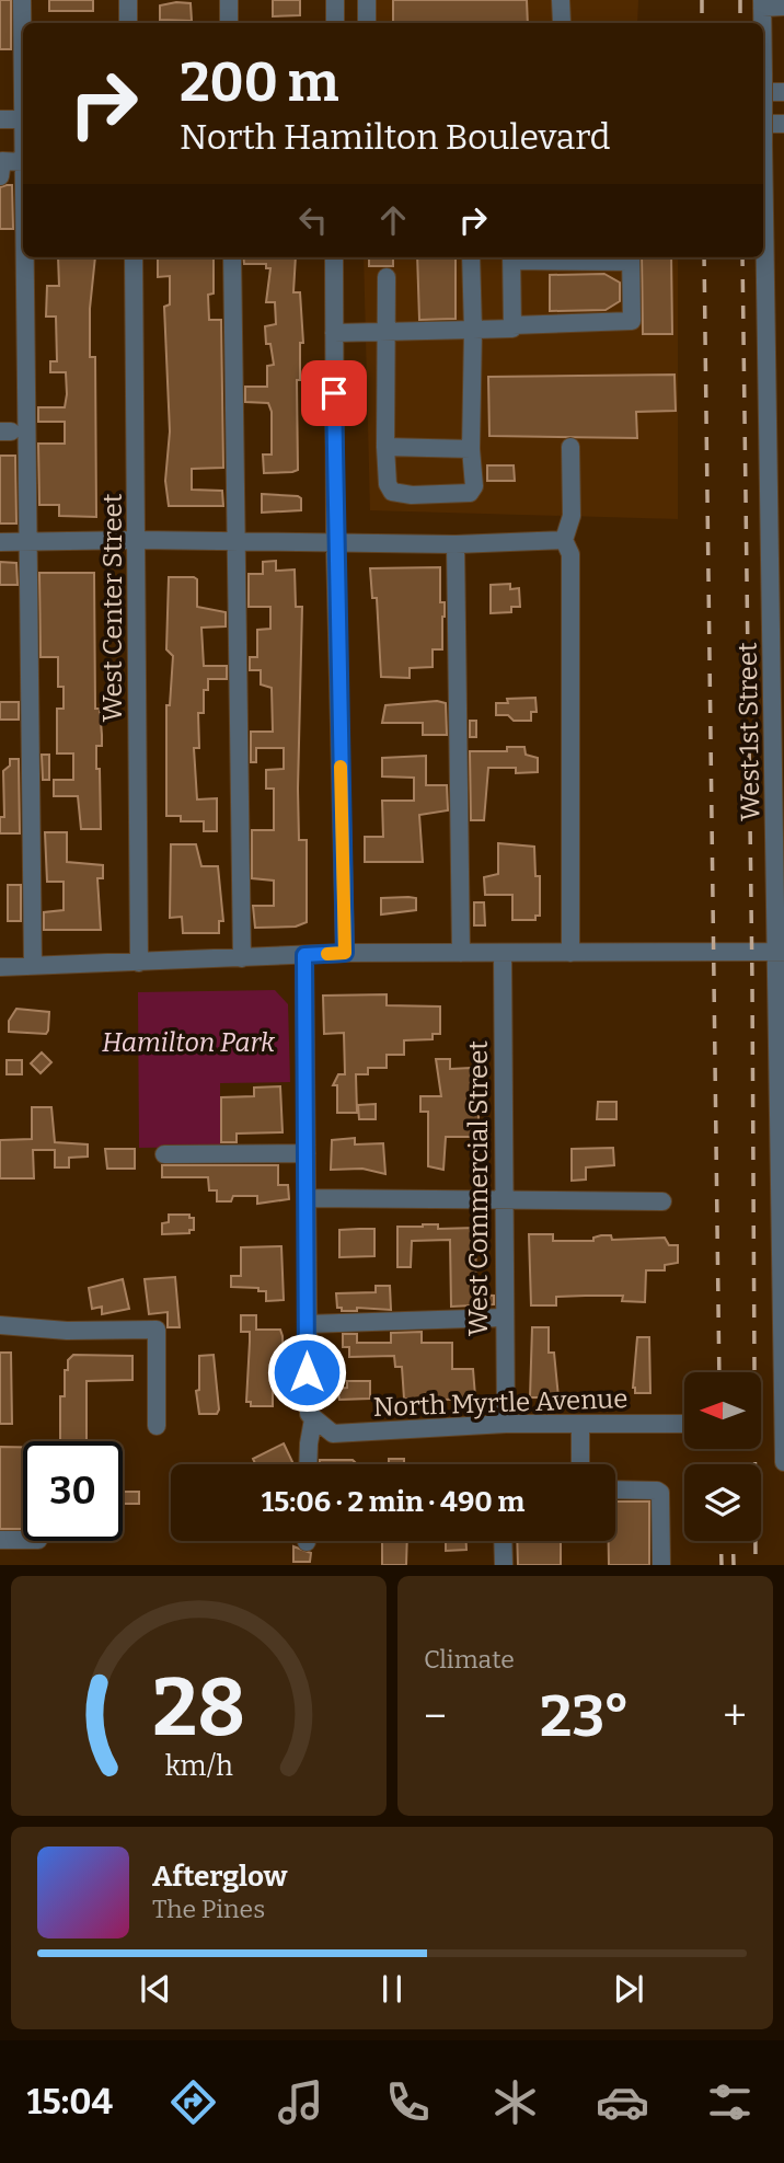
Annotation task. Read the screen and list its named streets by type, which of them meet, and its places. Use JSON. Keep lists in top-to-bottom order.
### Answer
{
  "streets": {
    "street": [
      "West Center Street",
      "West 1st Street",
      "West Commercial Street",
      "North Myrtle Avenue"
    ]
  },
  "crossings": [
    ["West Commercial Street", "North Myrtle Avenue"]
  ],
  "parks": ["Hamilton Park"],
  "north": "left",
  "page": {
    "turn": ["200 m", "North Hamilton Boulevard"],
    "limit": "30",
    "trip": "15:06 · 2 min · 490 m",
    "tile": "Climate",
    "heat": ["−", "23°", "+"],
    "song": ["Afterglow", "The Pines"],
    "tabs": "15:04",
    "gauge": ["28", "km/h"]
  }
}
